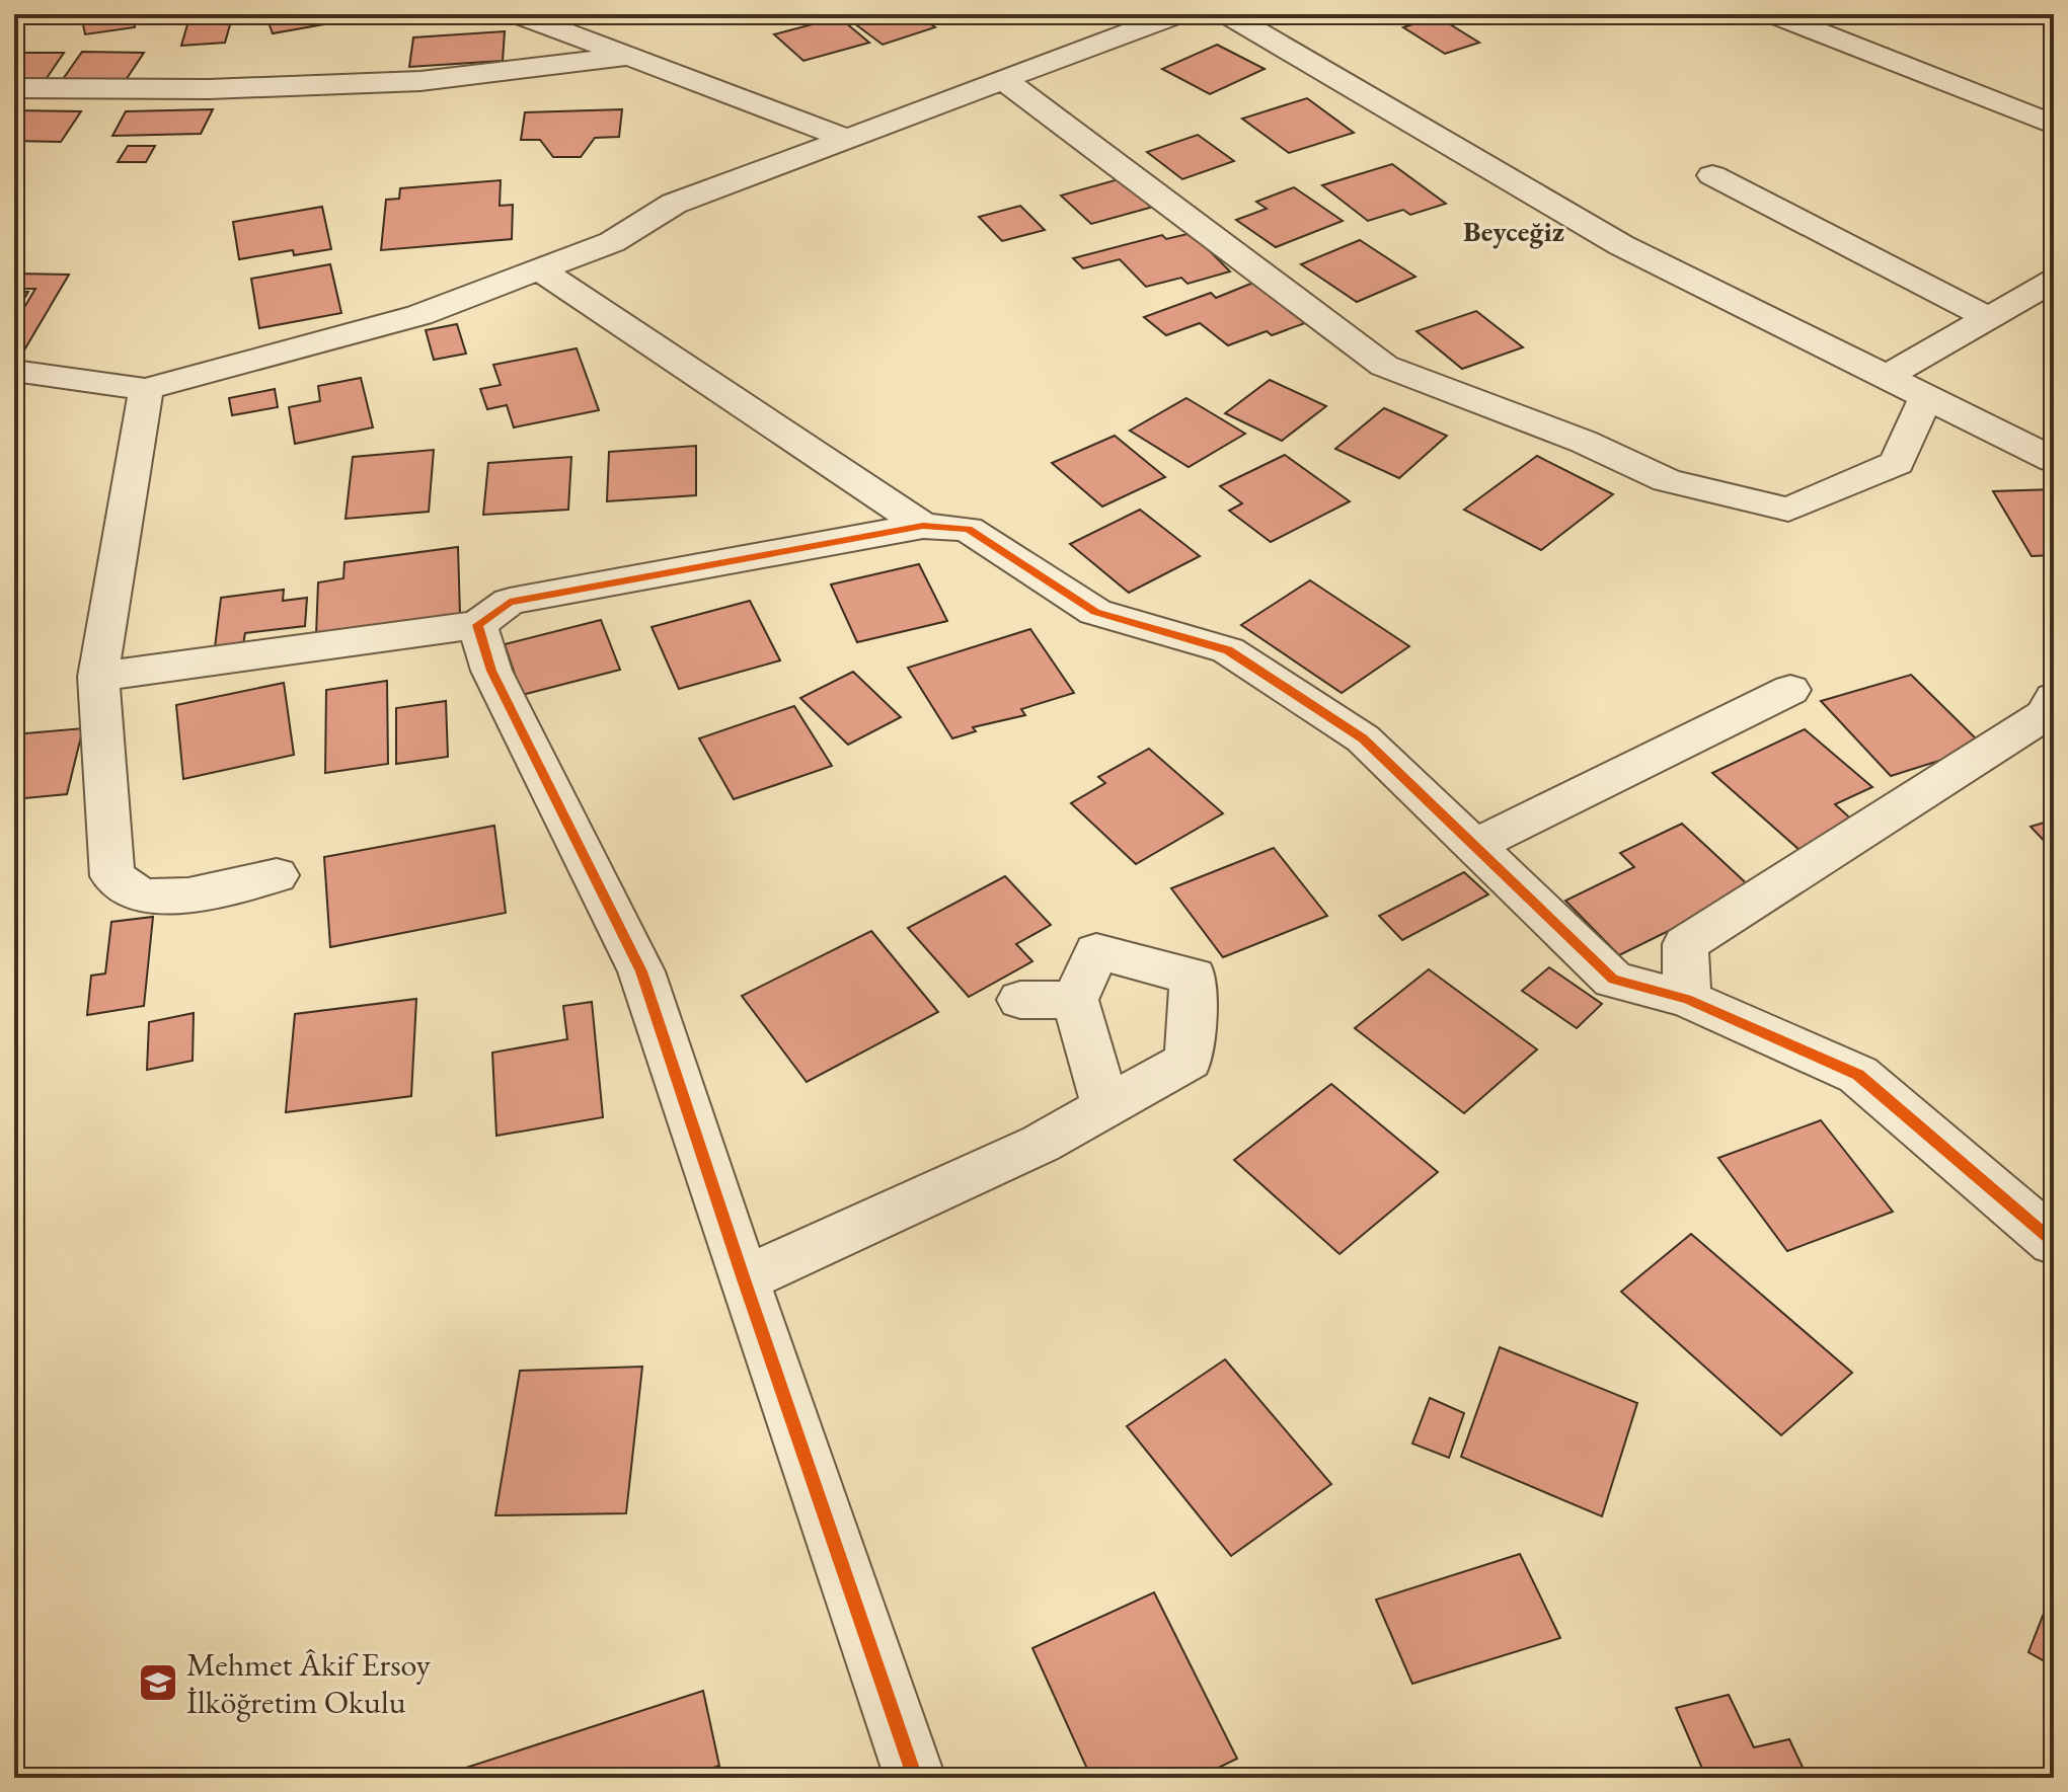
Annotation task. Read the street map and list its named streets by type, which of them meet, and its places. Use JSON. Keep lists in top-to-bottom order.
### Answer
{
  "districts": ["Beyceğiz"],
  "places": {
    "school or university": ["Mehmet Âkif Ersoy İlköğretim Okulu"]
  }
}
